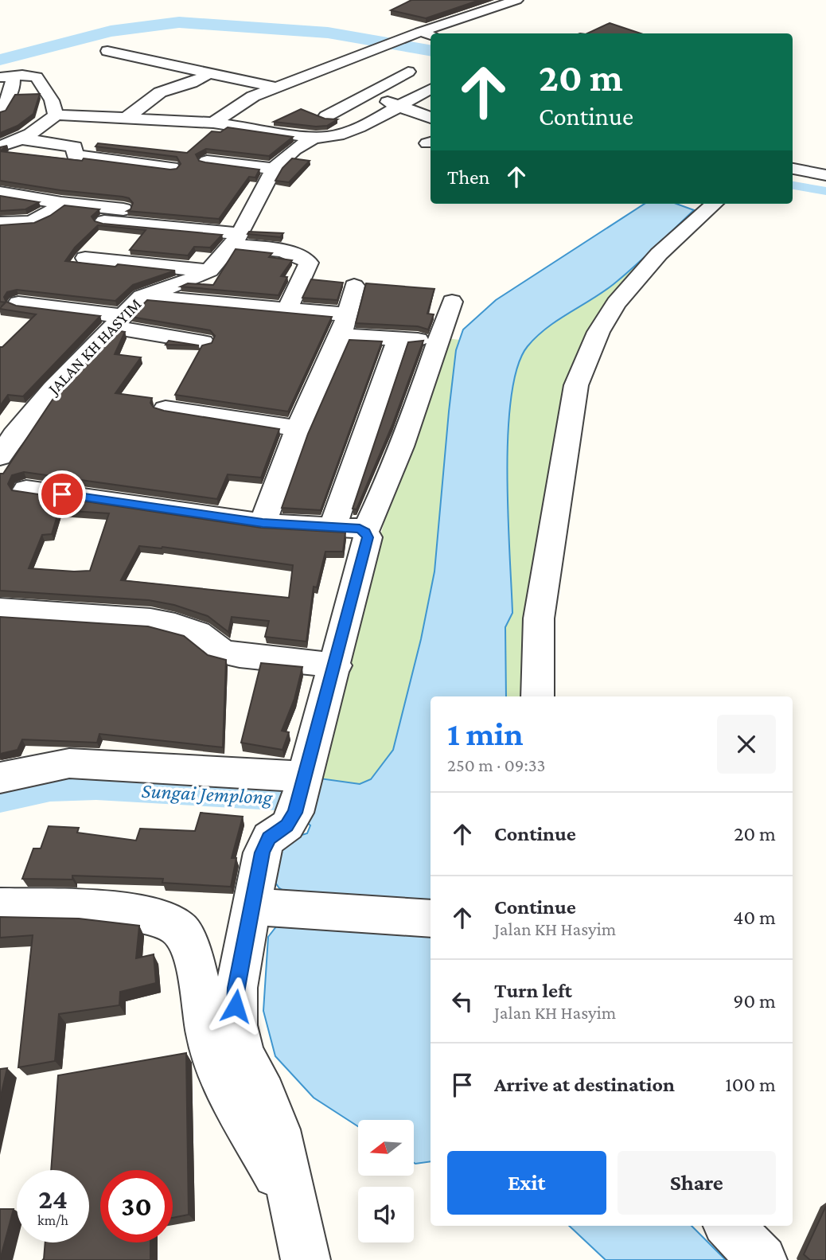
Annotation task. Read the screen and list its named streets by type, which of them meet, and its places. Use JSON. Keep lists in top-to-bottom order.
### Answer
{
  "streets": {
    "street": ["JALAN KH HASYIM"]
  },
  "water": ["Sungai Jemplong"],
  "north": "left",
  "page": {
    "turn": ["20 m", "Continue"],
    "then": "Then",
    "heading": ["1 min", "250 m · 09:33"],
    "list": [
      {
        "name": "Continue",
        "value": "20 m"
      },
      {
        "name": "Continue",
        "note": "Jalan KH Hasyim",
        "value": "40 m"
      },
      {
        "name": "Turn left",
        "note": "Jalan KH Hasyim",
        "value": "90 m"
      },
      {
        "name": "Arrive at destination",
        "value": "100 m"
      }
    ],
    "buttons": ["Exit", "Share"],
    "speed": "24 km/h",
    "limit": "30"
  }
}
